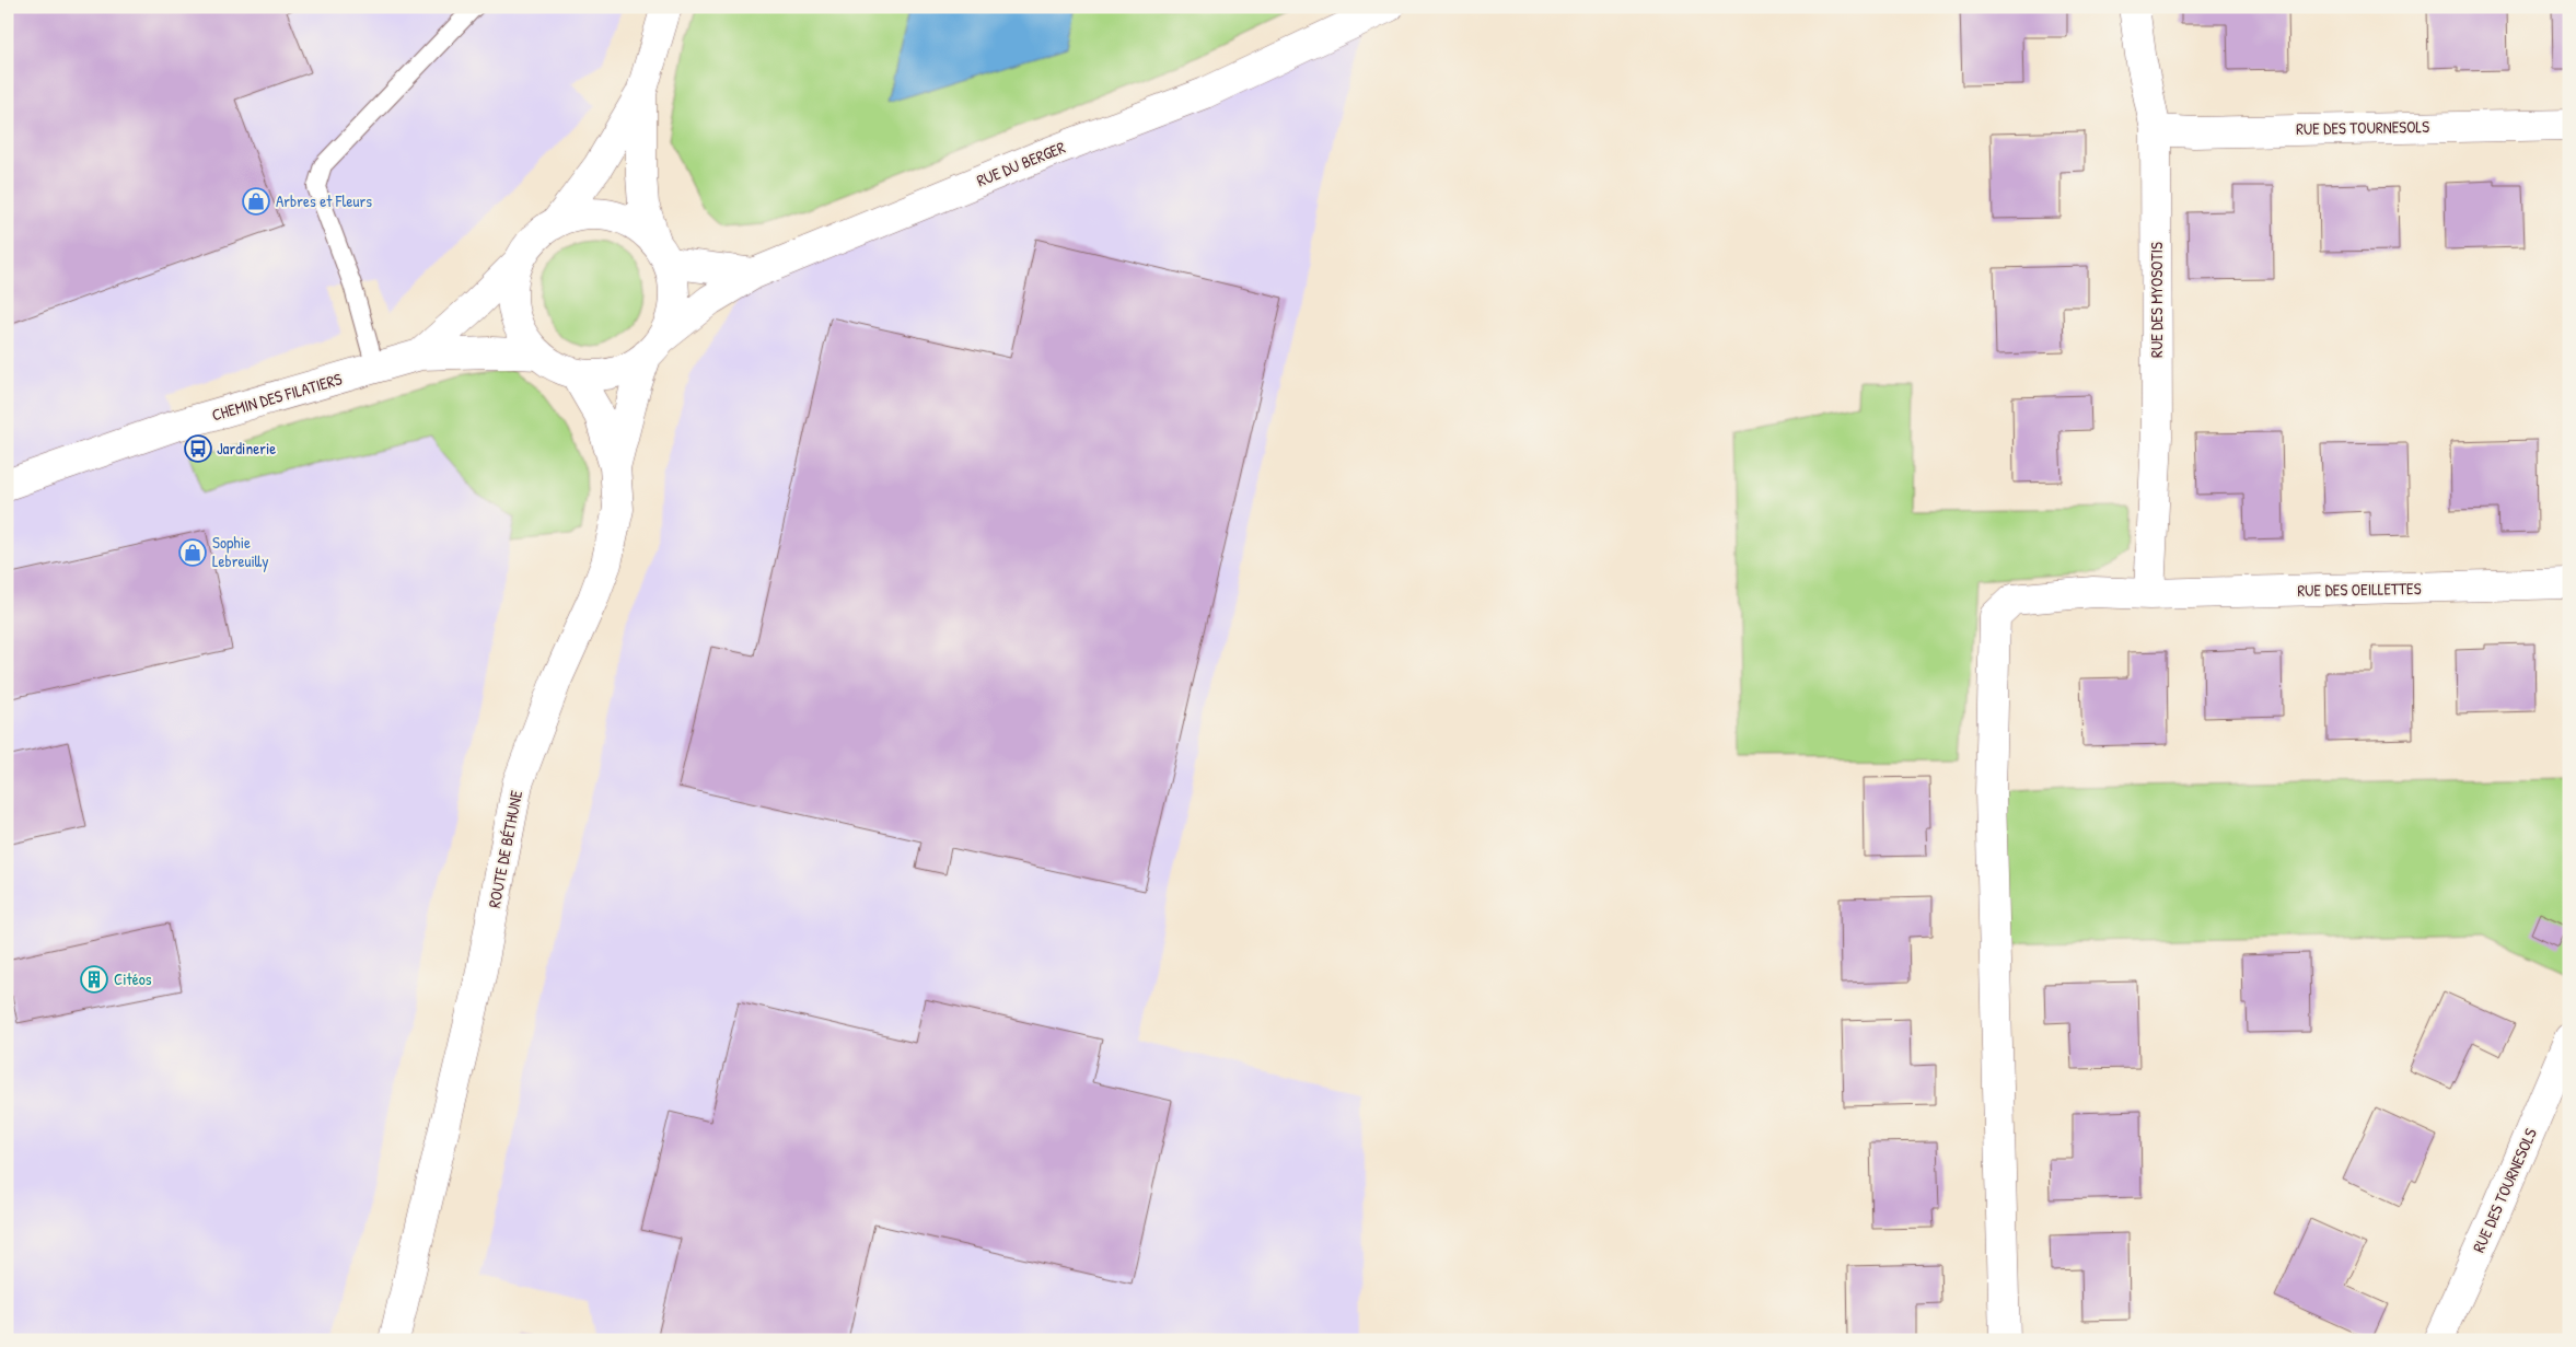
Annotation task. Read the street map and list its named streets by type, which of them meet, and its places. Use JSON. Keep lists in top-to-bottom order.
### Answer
{
  "streets": {
    "street": [
      "RUE DES TOURNESOLS",
      "RUE DU BERGER",
      "RUE DES MYOSOTIS",
      "CHEMIN DES FILATIERS",
      "RUE DES OEILLETTES",
      "ROUTE DE BÉTHUNE"
    ]
  },
  "crossings": [
    ["RUE DES TOURNESOLS", "RUE DES MYOSOTIS"],
    ["RUE DU BERGER", "CHEMIN DES FILATIERS"],
    ["RUE DU BERGER", "ROUTE DE BÉTHUNE"],
    ["RUE DES MYOSOTIS", "RUE DES OEILLETTES"],
    ["CHEMIN DES FILATIERS", "ROUTE DE BÉTHUNE"]
  ],
  "places": {
    "shop": ["Arbres et Fleurs", "Sophie Lebreuilly"],
    "bus stop": ["Jardinerie"],
    "building": ["Citéos"]
  }
}
